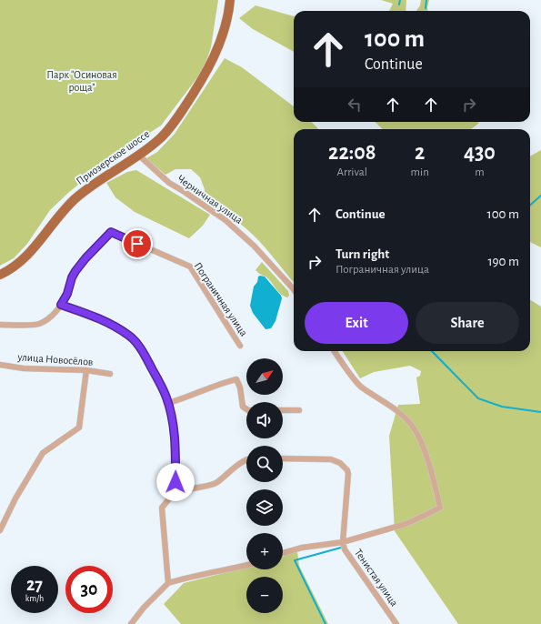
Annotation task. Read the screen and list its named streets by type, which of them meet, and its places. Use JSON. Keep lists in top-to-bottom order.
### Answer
{
  "streets": {
    "main road": ["Приозерское шоссе"],
    "street": [
      "Черничная улица",
      "Пограничная улица",
      "улица Новосёлов",
      "Тенистая улица"
    ]
  },
  "crossings": [
    ["Приозерское шоссе", "Черничная улица"]
  ],
  "parks": ["Парк \"Осиновая роща\""],
  "north": "top right",
  "page": {
    "turn": ["100 m", "Continue"],
    "eta": [
      "22:08",
      "Arrival",
      "2",
      "min",
      "430",
      "m"
    ],
    "list": [
      {
        "name": "Continue",
        "value": "100 m"
      },
      {
        "name": "Turn right",
        "note": "Пограничная улица",
        "value": "190 m"
      }
    ],
    "buttons": ["Exit", "Share"],
    "map_buttons": ["+", "−"],
    "speed": "27 km/h",
    "limit": "30"
  }
}
